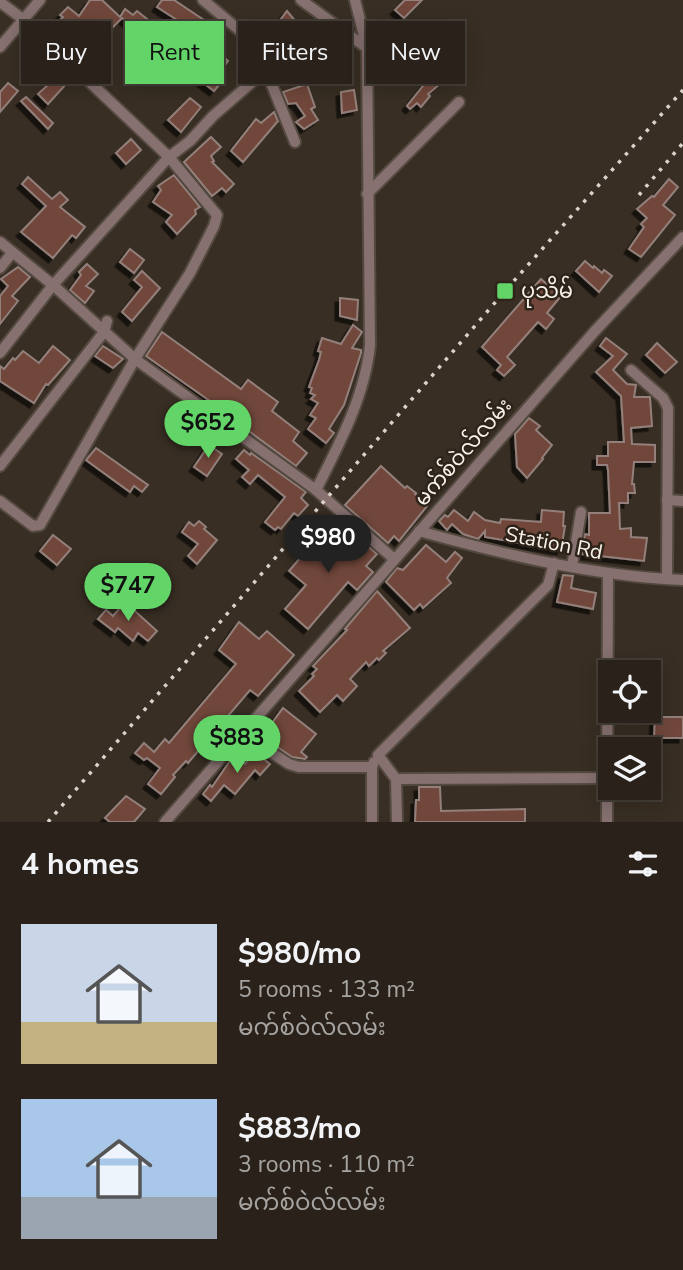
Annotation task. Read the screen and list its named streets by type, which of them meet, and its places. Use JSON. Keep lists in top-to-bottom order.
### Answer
{
  "streets": {
    "street": ["မက်စ်ဝဲလ်လမ်း", "Station Rd"]
  },
  "crossings": [
    ["မက်စ်ဝဲလ်လမ်း", "Station Rd"]
  ],
  "places": {
    "transit": ["ပုသိမ်"]
  },
  "page": {
    "chip": [
      "Buy",
      "Rent",
      "Filters",
      "New"
    ],
    "price": [
      "$652",
      "$980",
      "$747",
      "$883"
    ],
    "heading": "4 homes",
    "list": [
      {
        "name": "$980/mo",
        "note": "5 rooms · 133 m² · မက်စ်ဝဲလ်လမ်း"
      },
      {
        "name": "$883/mo",
        "note": "3 rooms · 110 m² · မက်စ်ဝဲလ်လမ်း"
      }
    ]
  }
}
